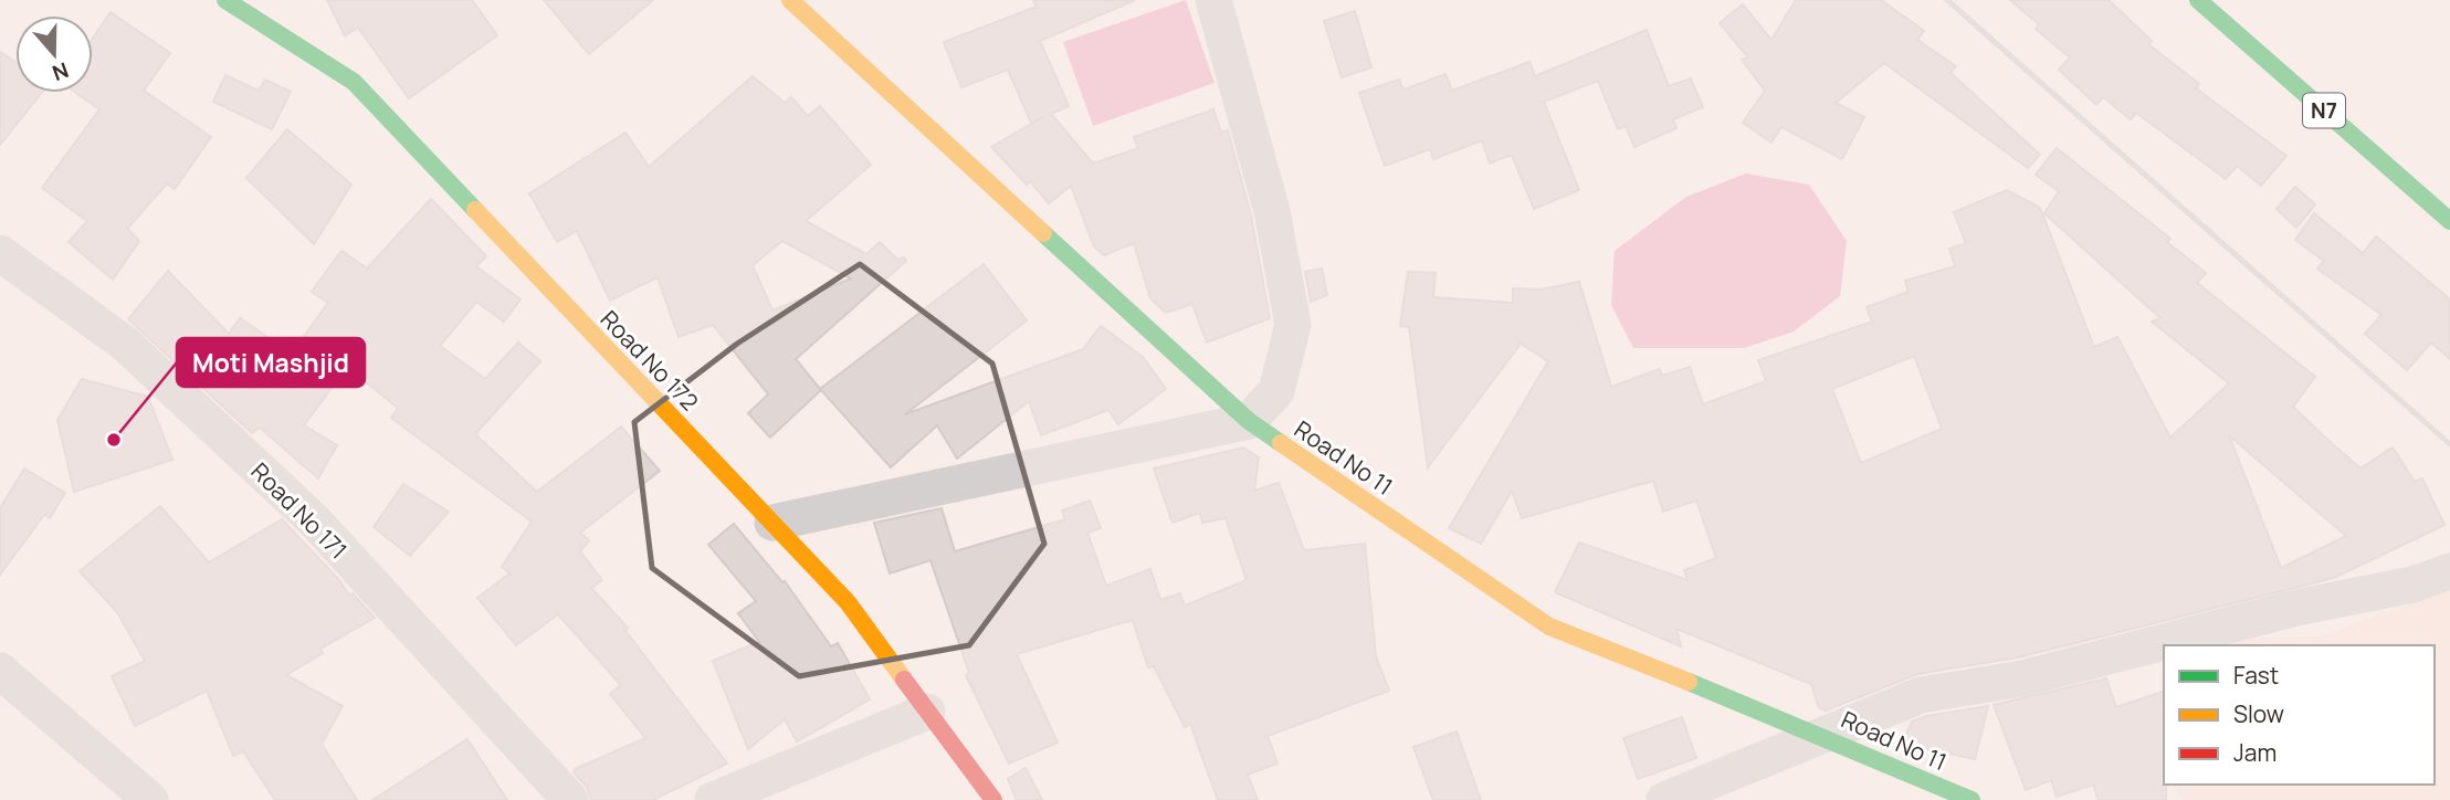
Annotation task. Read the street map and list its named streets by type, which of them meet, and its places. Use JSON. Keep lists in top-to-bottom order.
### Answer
{
  "streets": {
    "main road": ["N7", "Road No 172", "Road No 11"],
    "street": ["Road No 171"]
  },
  "places": ["Moti Mashjid"],
  "legend": ["Fast", "Slow", "Jam"],
  "north": "bottom"
}
